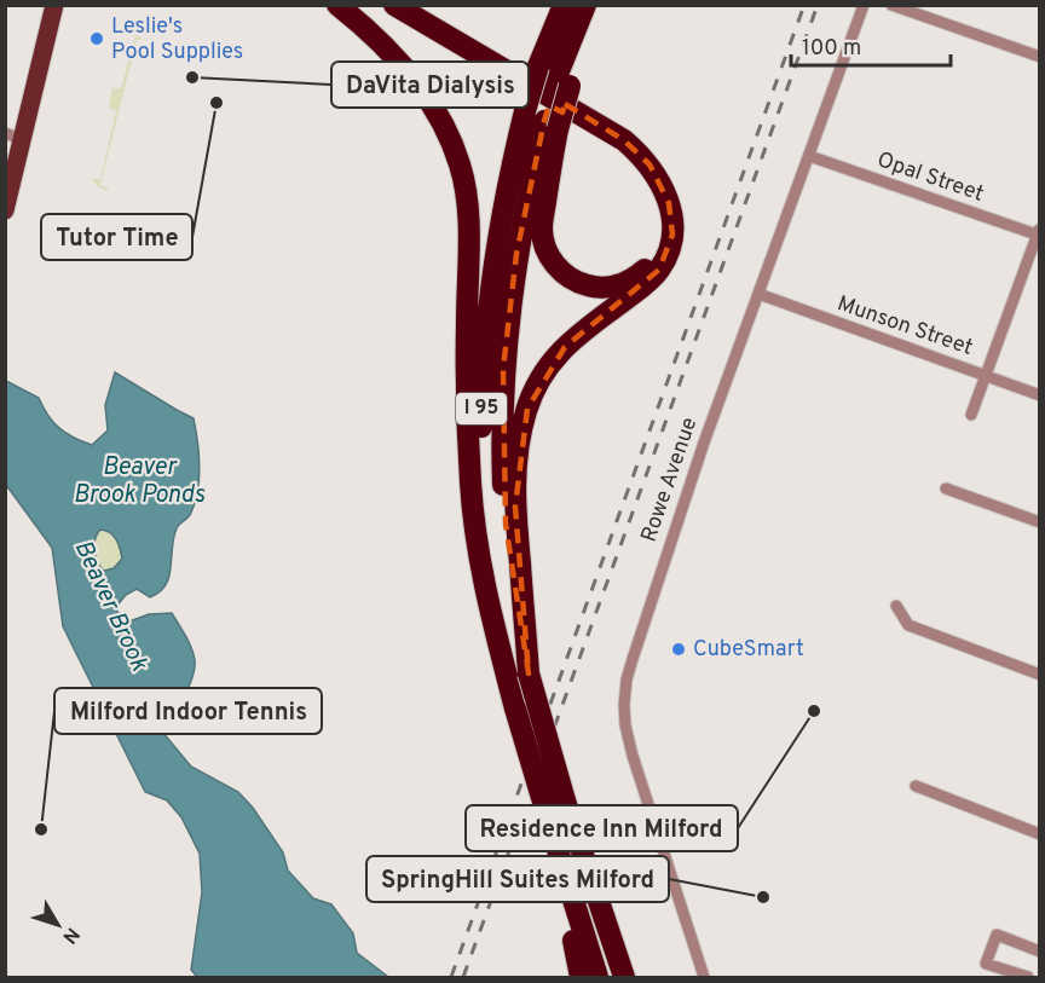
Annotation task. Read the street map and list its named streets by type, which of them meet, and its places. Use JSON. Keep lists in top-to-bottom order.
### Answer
{
  "streets": {
    "highway": ["I 95"],
    "street": ["Opal Street", "Munson Street", "Rowe Avenue"]
  },
  "crossings": [
    ["Opal Street", "Rowe Avenue"],
    ["Munson Street", "Rowe Avenue"]
  ],
  "water": ["Beaver Brook Ponds", "Beaver Brook"],
  "places": [
    "Leslie's Pool Supplies",
    "DaVita Dialysis",
    "Tutor Time",
    "CubeSmart",
    "Residence Inn Milford",
    "Milford Indoor Tennis",
    "SpringHill Suites Milford"
  ],
  "scale_bar": "100 m",
  "north": "bottom right"
}
